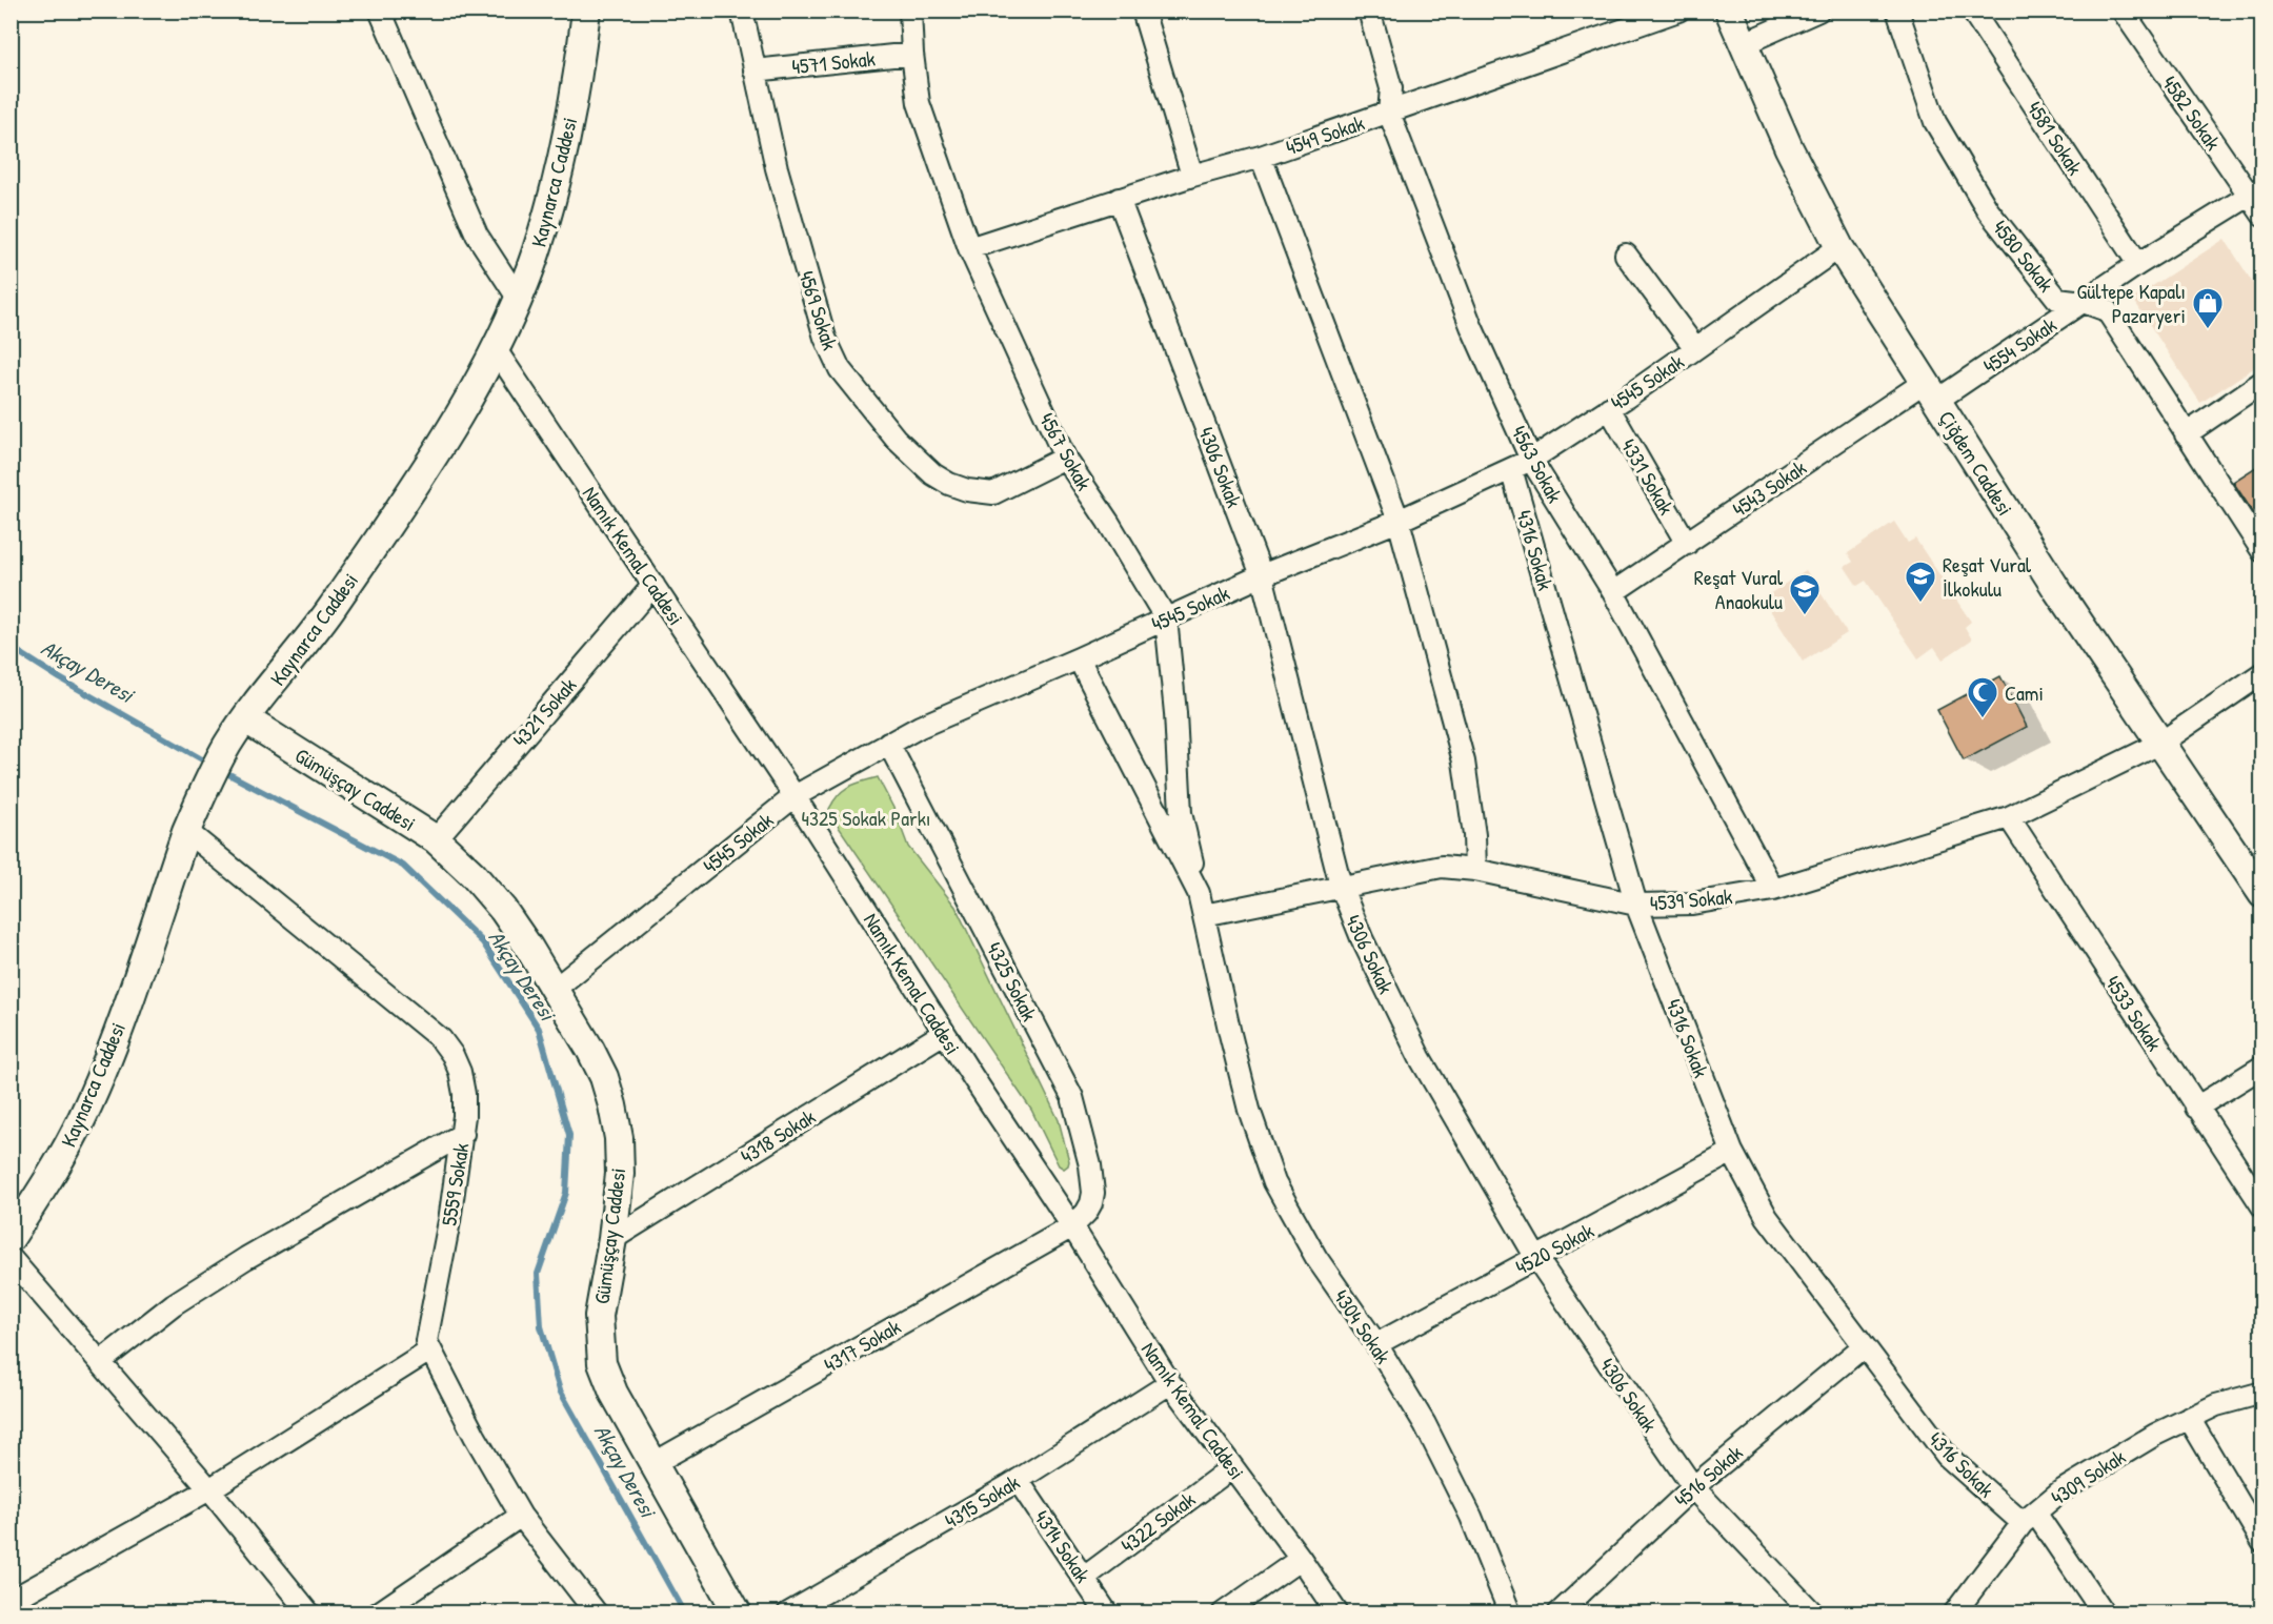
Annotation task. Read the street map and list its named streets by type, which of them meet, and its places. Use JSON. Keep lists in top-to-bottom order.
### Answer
{
  "streets": {
    "street": [
      "4571 Sokak",
      "4582 Sokak",
      "4549 Sokak",
      "4581 Sokak",
      "Kaynarca Caddesi",
      "4580 Sokak",
      "4569 Sokak",
      "4554 Sokak",
      "4545 Sokak",
      "4567 Sokak",
      "Çiğdem Caddesi",
      "4563 Sokak",
      "4306 Sokak",
      "4331 Sokak",
      "4543 Sokak",
      "4316 Sokak",
      "Namık Kemal Caddesi",
      "4321 Sokak",
      "Gümüşçay Caddesi",
      "4539 Sokak",
      "4325 Sokak",
      "4533 Sokak",
      "4318 Sokak",
      "5559 Sokak",
      "4520 Sokak",
      "4304 Sokak",
      "4317 Sokak",
      "4516 Sokak",
      "4309 Sokak",
      "4315 Sokak",
      "4322 Sokak",
      "4314 Sokak"
    ]
  },
  "crossings": [
    ["4571 Sokak", "4569 Sokak"],
    ["4571 Sokak", "4567 Sokak"],
    ["4582 Sokak", "4554 Sokak"],
    ["4549 Sokak", "4567 Sokak"],
    ["4549 Sokak", "4563 Sokak"],
    ["4549 Sokak", "4306 Sokak"],
    ["4581 Sokak", "4554 Sokak"],
    ["Kaynarca Caddesi", "Namık Kemal Caddesi"],
    ["Kaynarca Caddesi", "Gümüşçay Caddesi"],
    ["Kaynarca Caddesi", "5559 Sokak"],
    ["4580 Sokak", "4554 Sokak"],
    ["4569 Sokak", "4567 Sokak"],
    ["4554 Sokak", "Çiğdem Caddesi"],
    ["4554 Sokak", "4543 Sokak"],
    ["4545 Sokak", "4567 Sokak"],
    ["4545 Sokak", "Çiğdem Caddesi"],
    ["4545 Sokak", "4563 Sokak"],
    ["4545 Sokak", "4306 Sokak"],
    ["4545 Sokak", "4331 Sokak"],
    ["4545 Sokak", "4316 Sokak"],
    ["4545 Sokak", "Namık Kemal Caddesi"],
    ["4545 Sokak", "Gümüşçay Caddesi"],
    ["4545 Sokak", "4325 Sokak"],
    ["4567 Sokak", "4304 Sokak"],
    ["Çiğdem Caddesi", "4543 Sokak"],
    ["Çiğdem Caddesi", "4539 Sokak"],
    ["4563 Sokak", "4543 Sokak"],
    ["4563 Sokak", "4539 Sokak"],
    ["4306 Sokak", "4539 Sokak"],
    ["4306 Sokak", "4520 Sokak"],
    ["4306 Sokak", "4516 Sokak"],
    ["4331 Sokak", "4543 Sokak"],
    ["4316 Sokak", "4539 Sokak"],
    ["4316 Sokak", "4520 Sokak"],
    ["4316 Sokak", "4516 Sokak"],
    ["4316 Sokak", "4309 Sokak"],
    ["Namık Kemal Caddesi", "4321 Sokak"],
    ["Namık Kemal Caddesi", "4325 Sokak"],
    ["Namık Kemal Caddesi", "4318 Sokak"],
    ["Namık Kemal Caddesi", "4317 Sokak"],
    ["Namık Kemal Caddesi", "4315 Sokak"],
    ["Namık Kemal Caddesi", "4322 Sokak"],
    ["4321 Sokak", "Gümüşçay Caddesi"],
    ["Gümüşçay Caddesi", "4318 Sokak"],
    ["Gümüşçay Caddesi", "4317 Sokak"],
    ["4539 Sokak", "4533 Sokak"],
    ["4539 Sokak", "4304 Sokak"],
    ["4325 Sokak", "4317 Sokak"],
    ["4520 Sokak", "4304 Sokak"],
    ["4315 Sokak", "4314 Sokak"],
    ["4322 Sokak", "4314 Sokak"]
  ],
  "water": ["Akçay Deresi"],
  "parks": ["4325 Sokak Parkı"],
  "places": {
    "shop": ["Gültepe Kapalı Pazaryeri"],
    "school or university": ["Reşat Vural İlkokulu", "Reşat Vural Anaokulu"],
    "mosque": ["Cami"]
  }
}
